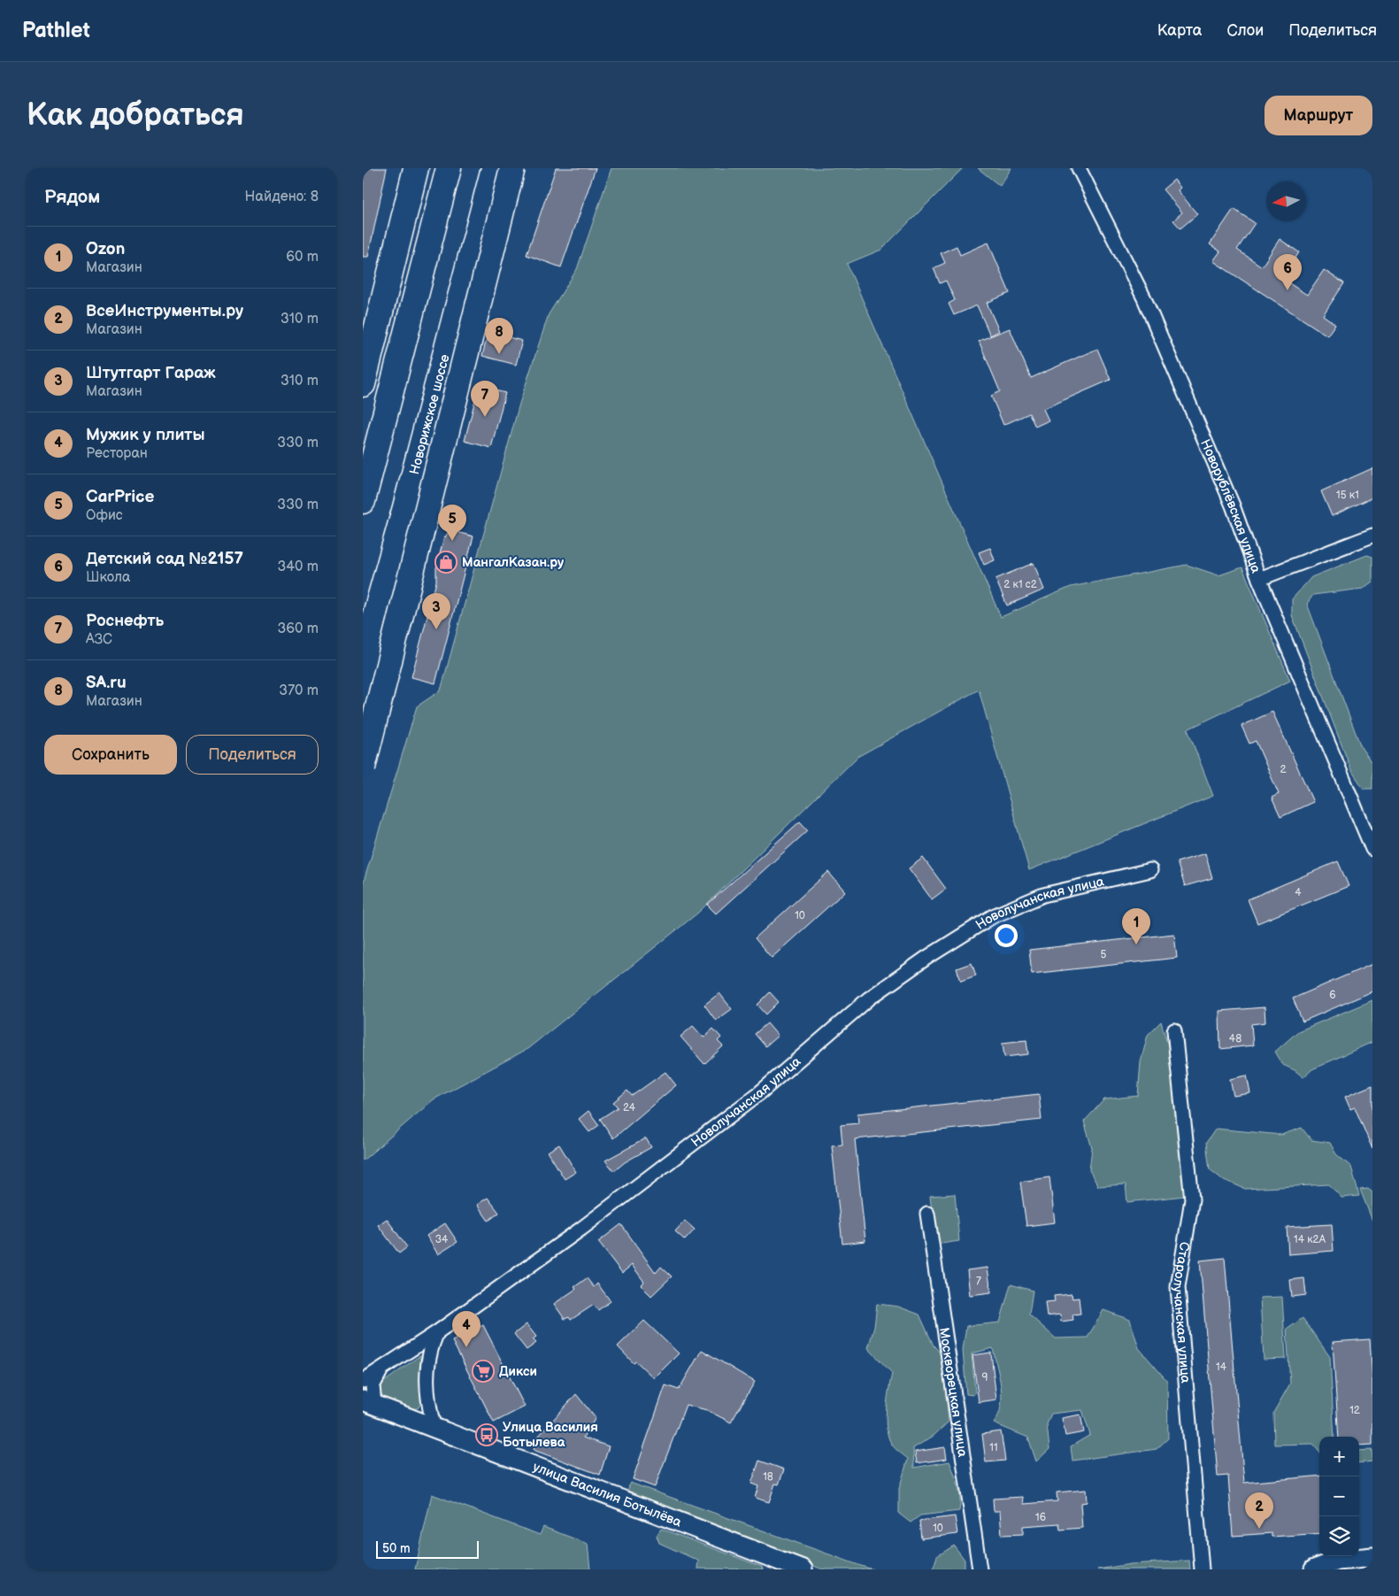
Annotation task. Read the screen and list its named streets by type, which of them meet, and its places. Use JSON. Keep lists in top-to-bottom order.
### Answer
{
  "streets": {
    "highway": ["Новорижское шоссе"],
    "street": [
      "Новорублёвская улица",
      "Новолучанская улица",
      "Старолучанская улица",
      "Москворецкая улица",
      "улица Василия Ботылёва"
    ]
  },
  "places": {
    "shop": ["МангалКазан.ру"],
    "supermarket": ["Дикси"],
    "bus stop": ["Улица Василия Ботылева"]
  },
  "house_numbers": [
    "15 к1",
    "2 к1 с2",
    "2",
    "4",
    "10",
    "5",
    "6",
    "48",
    "24",
    "34",
    "14 к2А",
    "7",
    "14",
    "9",
    "12",
    "11",
    "18",
    "16",
    "10"
  ],
  "scale_bar": "50 m",
  "north": "left",
  "page": {
    "header": "Pathlet",
    "nav": ["Карта", "Слои", "Поделиться"],
    "buttons": [
      "Маршрут",
      ["Сохранить", "Поделиться"]
    ],
    "title": "Как добраться",
    "heading": ["Рядом", "Найдено: 8"],
    "list": [
      {
        "mark": "1",
        "name": "Ozon",
        "note": "Магазин",
        "value": "60 m"
      },
      {
        "mark": "2",
        "name": "ВсеИнструменты.ру",
        "note": "Магазин",
        "value": "310 m"
      },
      {
        "mark": "3",
        "name": "Штутгарт Гараж",
        "note": "Магазин",
        "value": "310 m"
      },
      {
        "mark": "4",
        "name": "Мужик у плиты",
        "note": "Ресторан",
        "value": "330 m"
      },
      {
        "mark": "5",
        "name": "CarPrice",
        "note": "Офис",
        "value": "330 m"
      },
      {
        "mark": "6",
        "name": "Детский сад №2157",
        "note": "Школа",
        "value": "340 m"
      },
      {
        "mark": "7",
        "name": "Роснефть",
        "note": "АЗС",
        "value": "360 m"
      },
      {
        "mark": "8",
        "name": "SA.ru",
        "note": "Магазин",
        "value": "370 m"
      }
    ],
    "pins": [
      "6",
      "8",
      "7",
      "5",
      "3",
      "1",
      "4",
      "2"
    ],
    "map_buttons": ["+", "−"],
    "scale": "50 m"
  }
}
